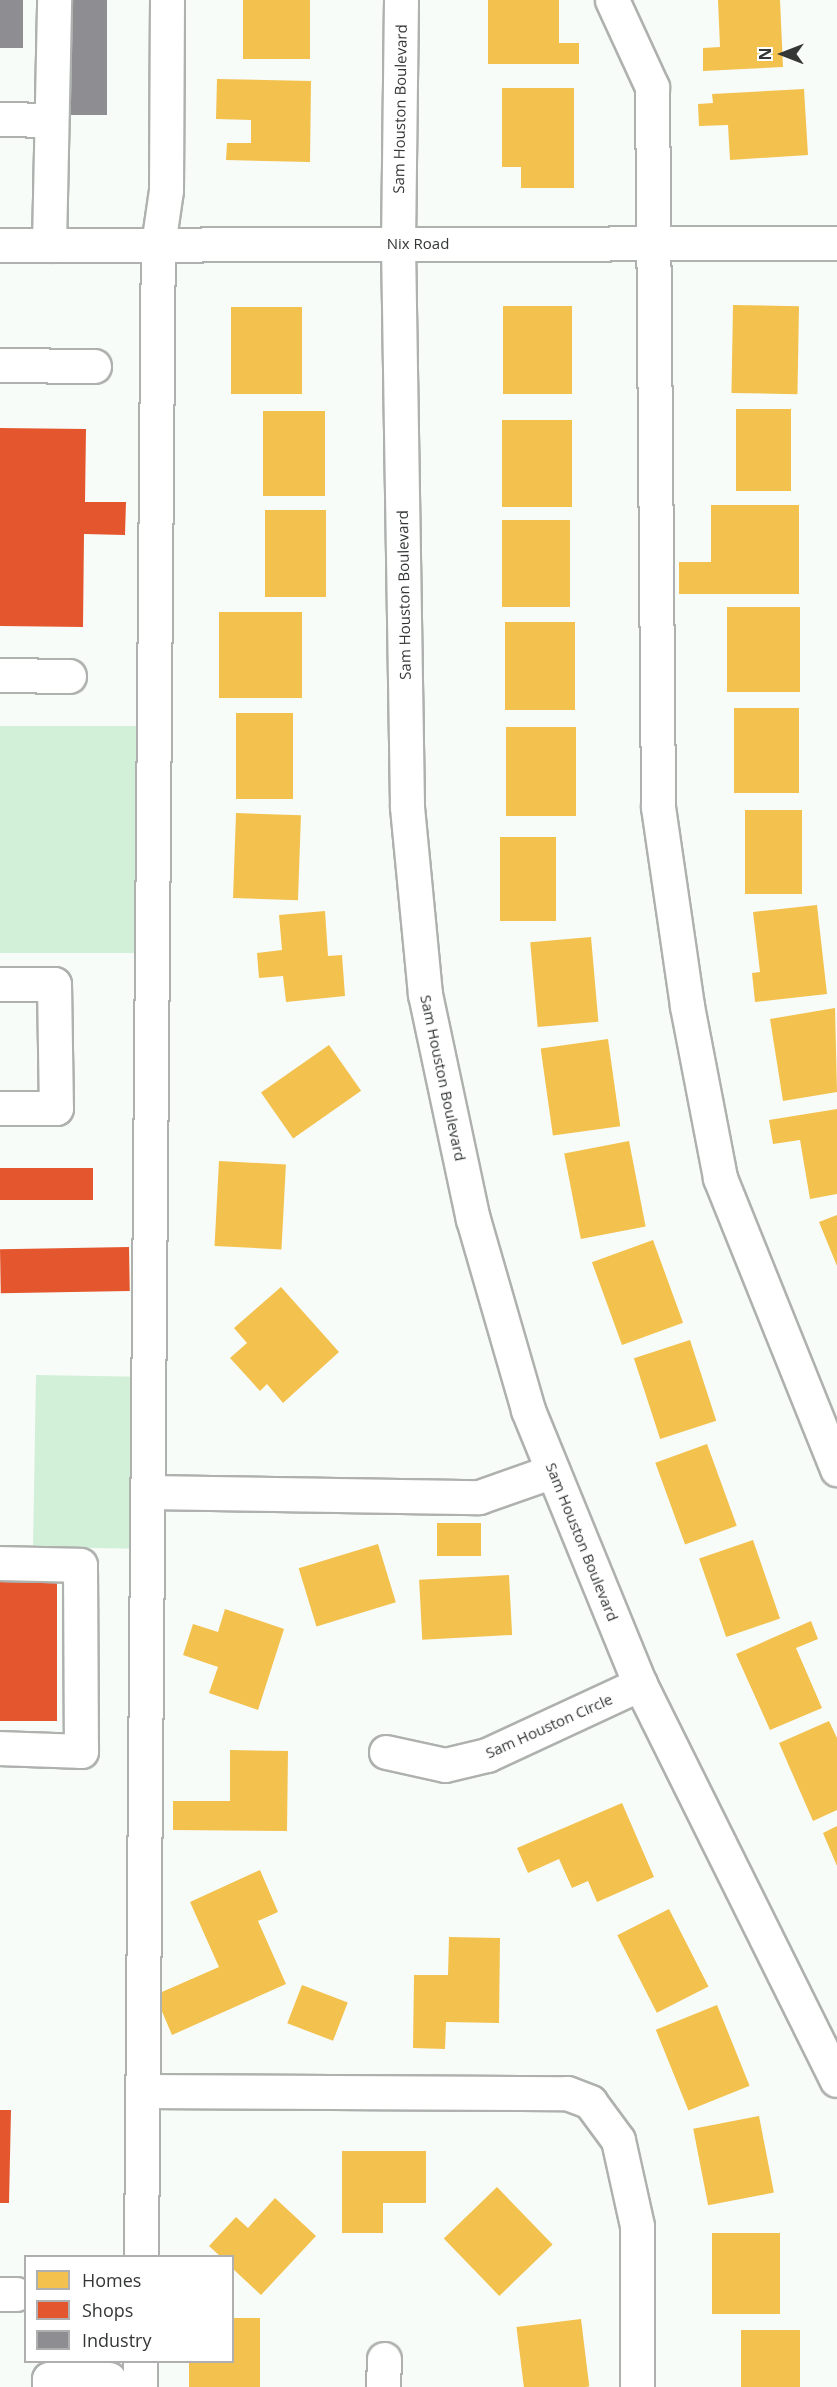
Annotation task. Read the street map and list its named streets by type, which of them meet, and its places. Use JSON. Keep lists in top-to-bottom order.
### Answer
{
  "streets": {
    "street": ["Sam Houston Boulevard", "Nix Road", "Sam Houston Circle"]
  },
  "crossings": [
    ["Sam Houston Boulevard", "Nix Road"],
    ["Sam Houston Boulevard", "Sam Houston Circle"]
  ],
  "legend": ["Homes", "Shops", "Industry"],
  "north": "left"
}
